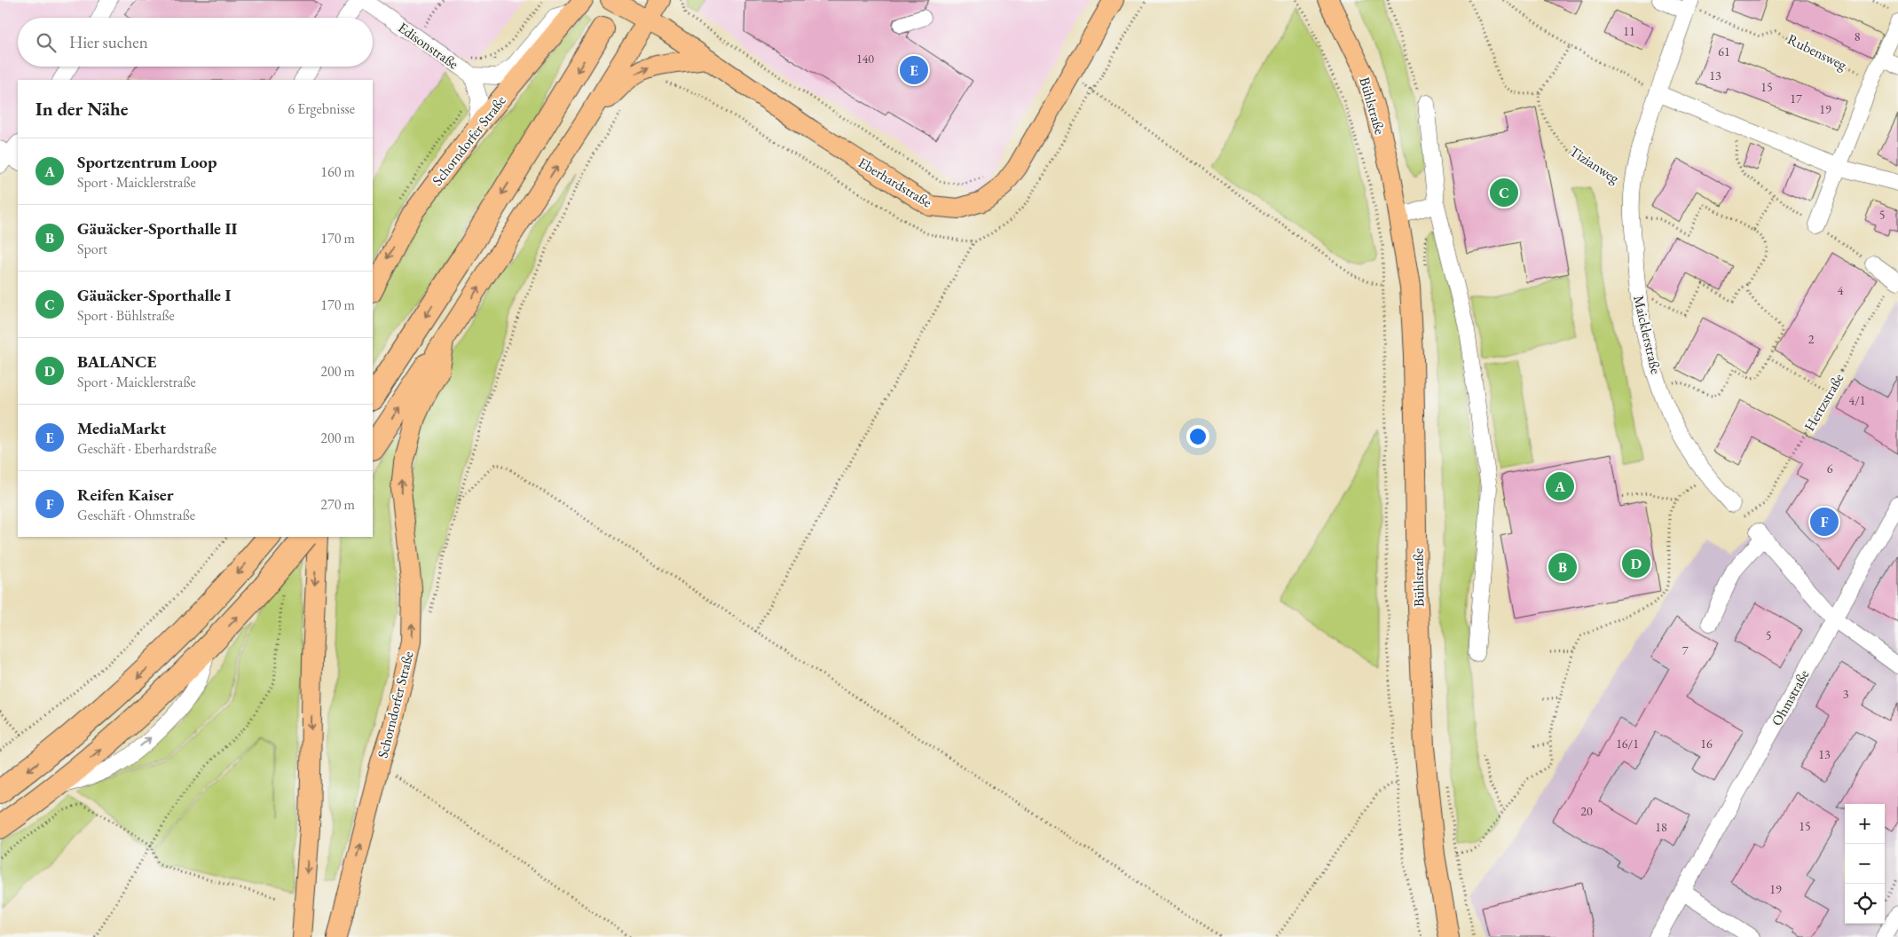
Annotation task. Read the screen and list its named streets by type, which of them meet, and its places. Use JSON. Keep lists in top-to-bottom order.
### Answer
{
  "streets": {
    "main road": ["Bühlstraße", "Schorndorfer Straße", "Eberhardstraße"],
    "street": ["Edisonstraße", "Maicklerstraße", "Ohmstraße"],
    "path": ["Rubensweg", "Tizianweg", "Hertzstraße"]
  },
  "crossings": [
    ["Edisonstraße", "Schorndorfer Straße"],
    ["Rubensweg", "Maicklerstraße"],
    ["Tizianweg", "Maicklerstraße"]
  ],
  "house_numbers": [
    "11",
    "8",
    "61",
    "140",
    "13",
    "15",
    "17",
    "19",
    "5",
    "4",
    "2",
    "4/1",
    "6",
    "5",
    "7",
    "3",
    "16/1",
    "16",
    "13",
    "20",
    "15",
    "18",
    "19"
  ],
  "page": {
    "search": "Hier suchen",
    "pins": [
      "E",
      "C",
      "A",
      "F",
      "D",
      "B"
    ],
    "heading": ["In der Nähe", "6 Ergebnisse"],
    "list": [
      {
        "mark": "A",
        "name": "Sportzentrum Loop",
        "note": "Sport · Maicklerstraße",
        "value": "160 m"
      },
      {
        "mark": "B",
        "name": "Gäuäcker-Sporthalle II",
        "note": "Sport",
        "value": "170 m"
      },
      {
        "mark": "C",
        "name": "Gäuäcker-Sporthalle I",
        "note": "Sport · Bühlstraße",
        "value": "170 m"
      },
      {
        "mark": "D",
        "name": "BALANCE",
        "note": "Sport · Maicklerstraße",
        "value": "200 m"
      },
      {
        "mark": "E",
        "name": "MediaMarkt",
        "note": "Geschäft · Eberhardstraße",
        "value": "200 m"
      },
      {
        "mark": "F",
        "name": "Reifen Kaiser",
        "note": "Geschäft · Ohmstraße",
        "value": "270 m"
      }
    ],
    "map_buttons": ["+", "−"]
  }
}
